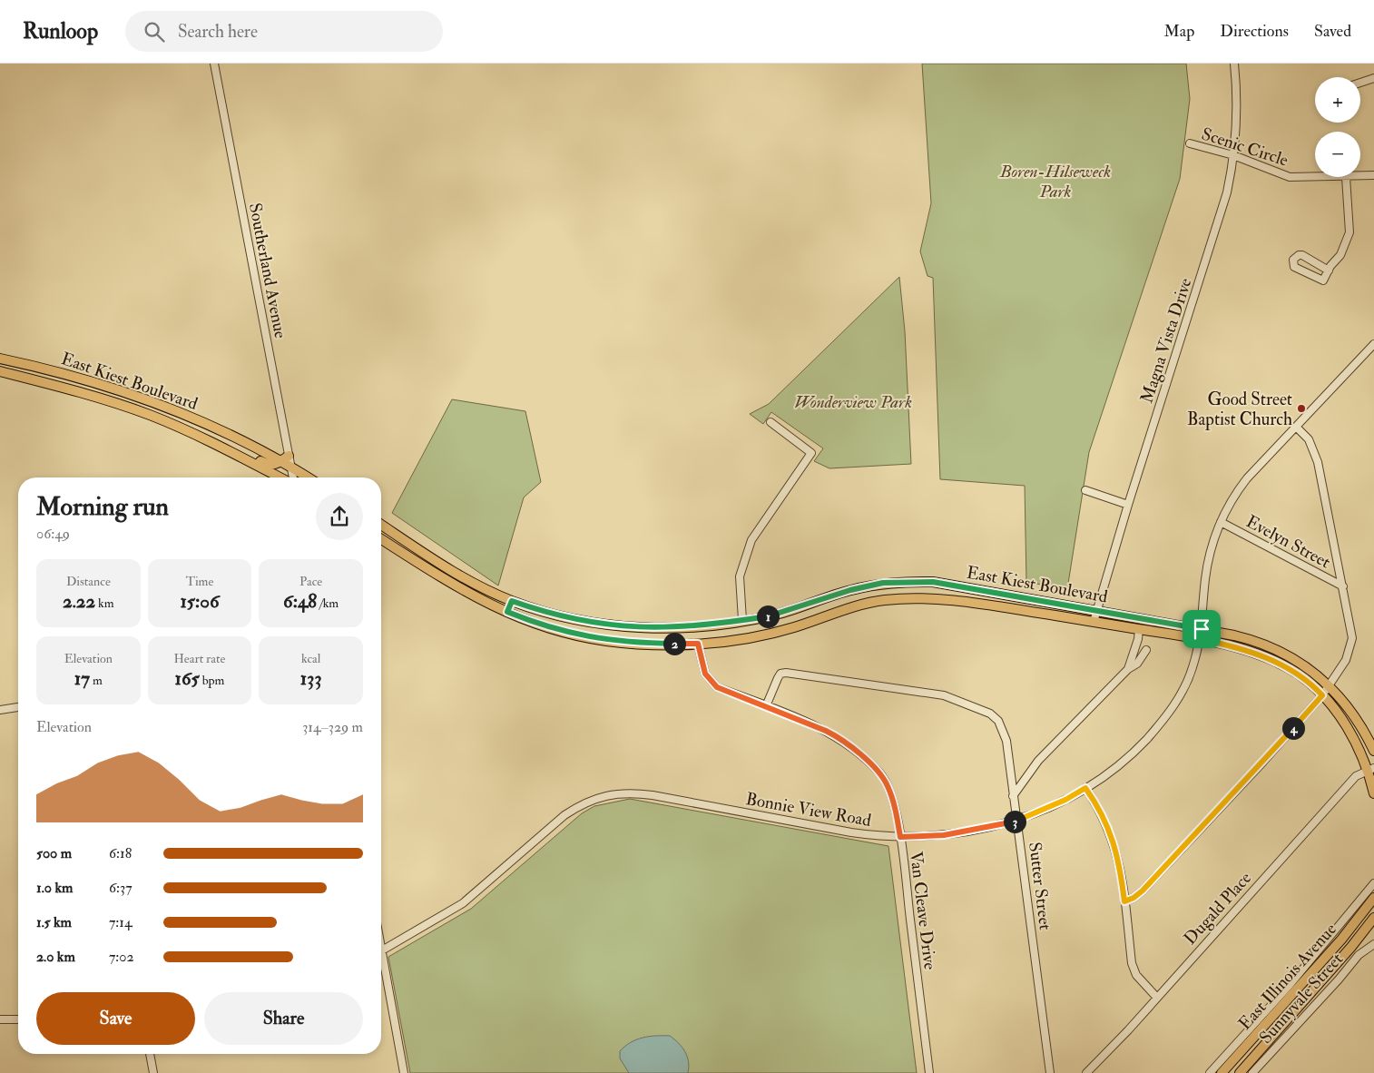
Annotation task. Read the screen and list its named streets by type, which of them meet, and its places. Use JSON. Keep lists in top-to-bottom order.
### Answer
{
  "streets": {
    "main road": ["East Kiest Boulevard", "East Illinois Avenue"],
    "street": [
      "Scenic Circle",
      "Southerland Avenue",
      "Magna Vista Drive",
      "Evelyn Street",
      "Bonnie View Road",
      "Sutter Street",
      "Dugald Place",
      "Van Cleave Drive",
      "Sunnyvale Street"
    ]
  },
  "crossings": [
    ["Scenic Circle", "Magna Vista Drive"],
    ["Southerland Avenue", "East Kiest Boulevard"],
    ["Magna Vista Drive", "East Kiest Boulevard"],
    ["East Kiest Boulevard", "Bonnie View Road"],
    ["East Kiest Boulevard", "Dugald Place"],
    ["East Kiest Boulevard", "Van Cleave Drive"],
    ["Evelyn Street", "Bonnie View Road"],
    ["Bonnie View Road", "Sutter Street"],
    ["Bonnie View Road", "Van Cleave Drive"],
    ["Sutter Street", "Van Cleave Drive"]
  ],
  "parks": ["Boren-Hilseweck Park", "Wonderview Park"],
  "places": ["Good Street Baptist Church"],
  "page": {
    "header": "Runloop",
    "search": "Search here",
    "nav": ["Map", "Directions", "Saved"],
    "map_buttons": ["+", "−"],
    "heading": ["Morning run", "06:49"],
    "stats": [
      ["Distance", "2.22 km"],
      ["Time", "15:06"],
      ["Pace", "6:48 /km"],
      ["Elevation", "17 m"],
      ["Heart rate", "165 bpm"],
      ["kcal", "133"]
    ],
    "pins": [
      "1",
      "2",
      "4",
      "3"
    ],
    "chart": ["Elevation", "314–329 m"],
    "list": [
      {
        "name": "500 m",
        "note": "6:18"
      },
      {
        "name": "1.0 km",
        "note": "6:37"
      },
      {
        "name": "1.5 km",
        "note": "7:14"
      },
      {
        "name": "2.0 km",
        "note": "7:02"
      }
    ],
    "buttons": ["Save", "Share"]
  }
}
